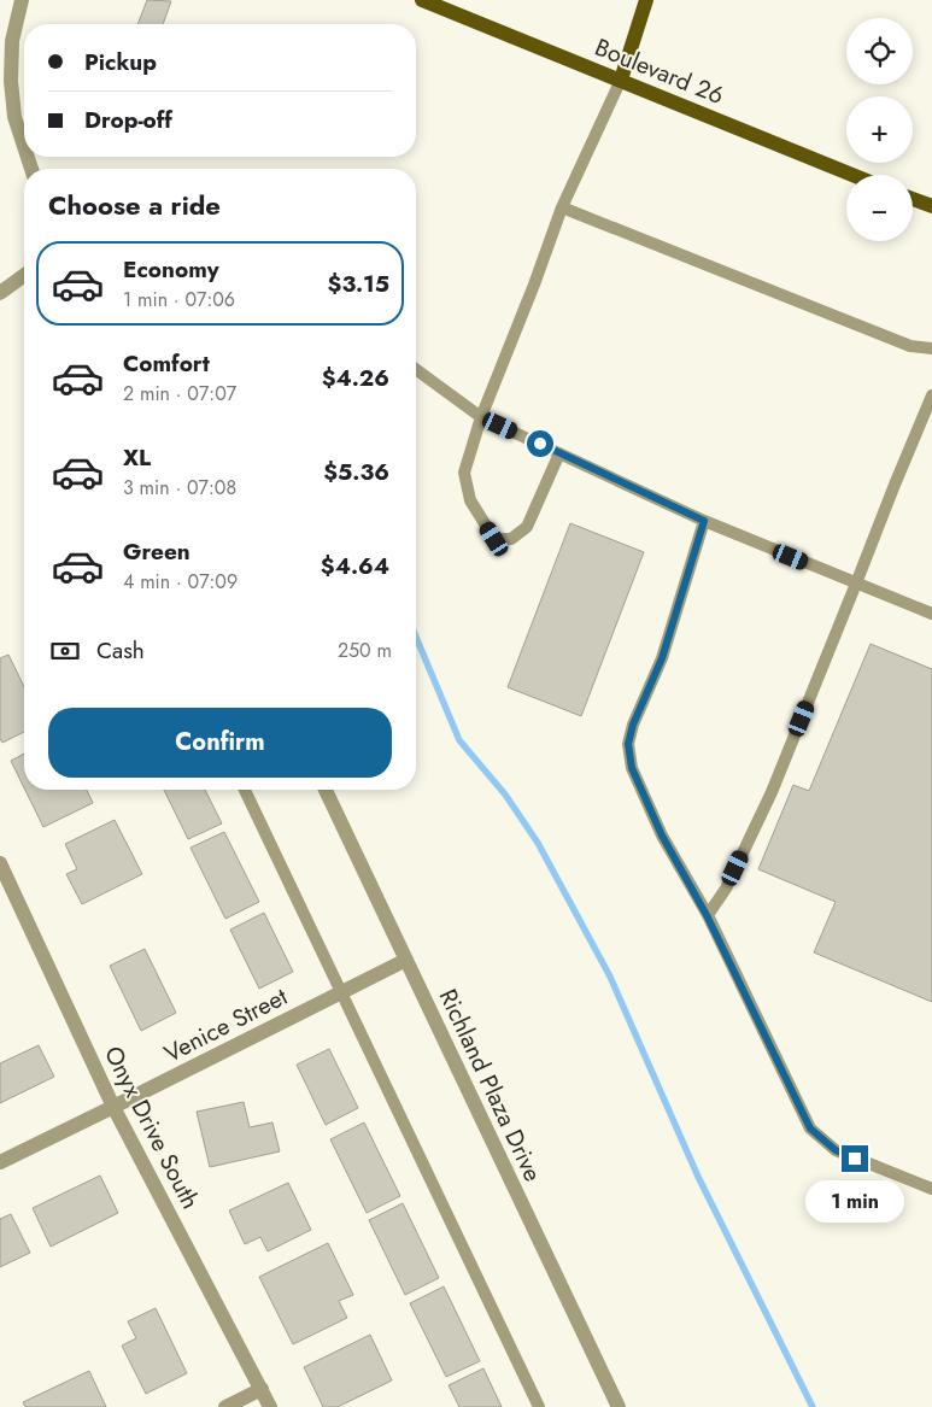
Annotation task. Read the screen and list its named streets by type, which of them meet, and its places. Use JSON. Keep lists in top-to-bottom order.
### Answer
{
  "streets": {
    "main road": ["Boulevard 26"],
    "street": ["Venice Street", "Richland Plaza Drive", "Onyx Drive South"]
  },
  "crossings": [
    ["Venice Street", "Richland Plaza Drive"],
    ["Venice Street", "Onyx Drive South"]
  ],
  "page": {
    "map_buttons": ["+", "−"],
    "banner": ["Pickup", "Drop-off"],
    "heading": "Choose a ride",
    "list": [
      {
        "name": "Economy",
        "note": "1 min · 07:06",
        "value": "$3.15"
      },
      {
        "name": "Comfort",
        "note": "2 min · 07:07",
        "value": "$4.26"
      },
      {
        "name": "XL",
        "note": "3 min · 07:08",
        "value": "$5.36"
      },
      {
        "name": "Green",
        "note": "4 min · 07:09",
        "value": "$4.64"
      }
    ],
    "pay": ["Cash", "250 m"],
    "buttons": "Confirm",
    "bubble": "1 min"
  }
}
